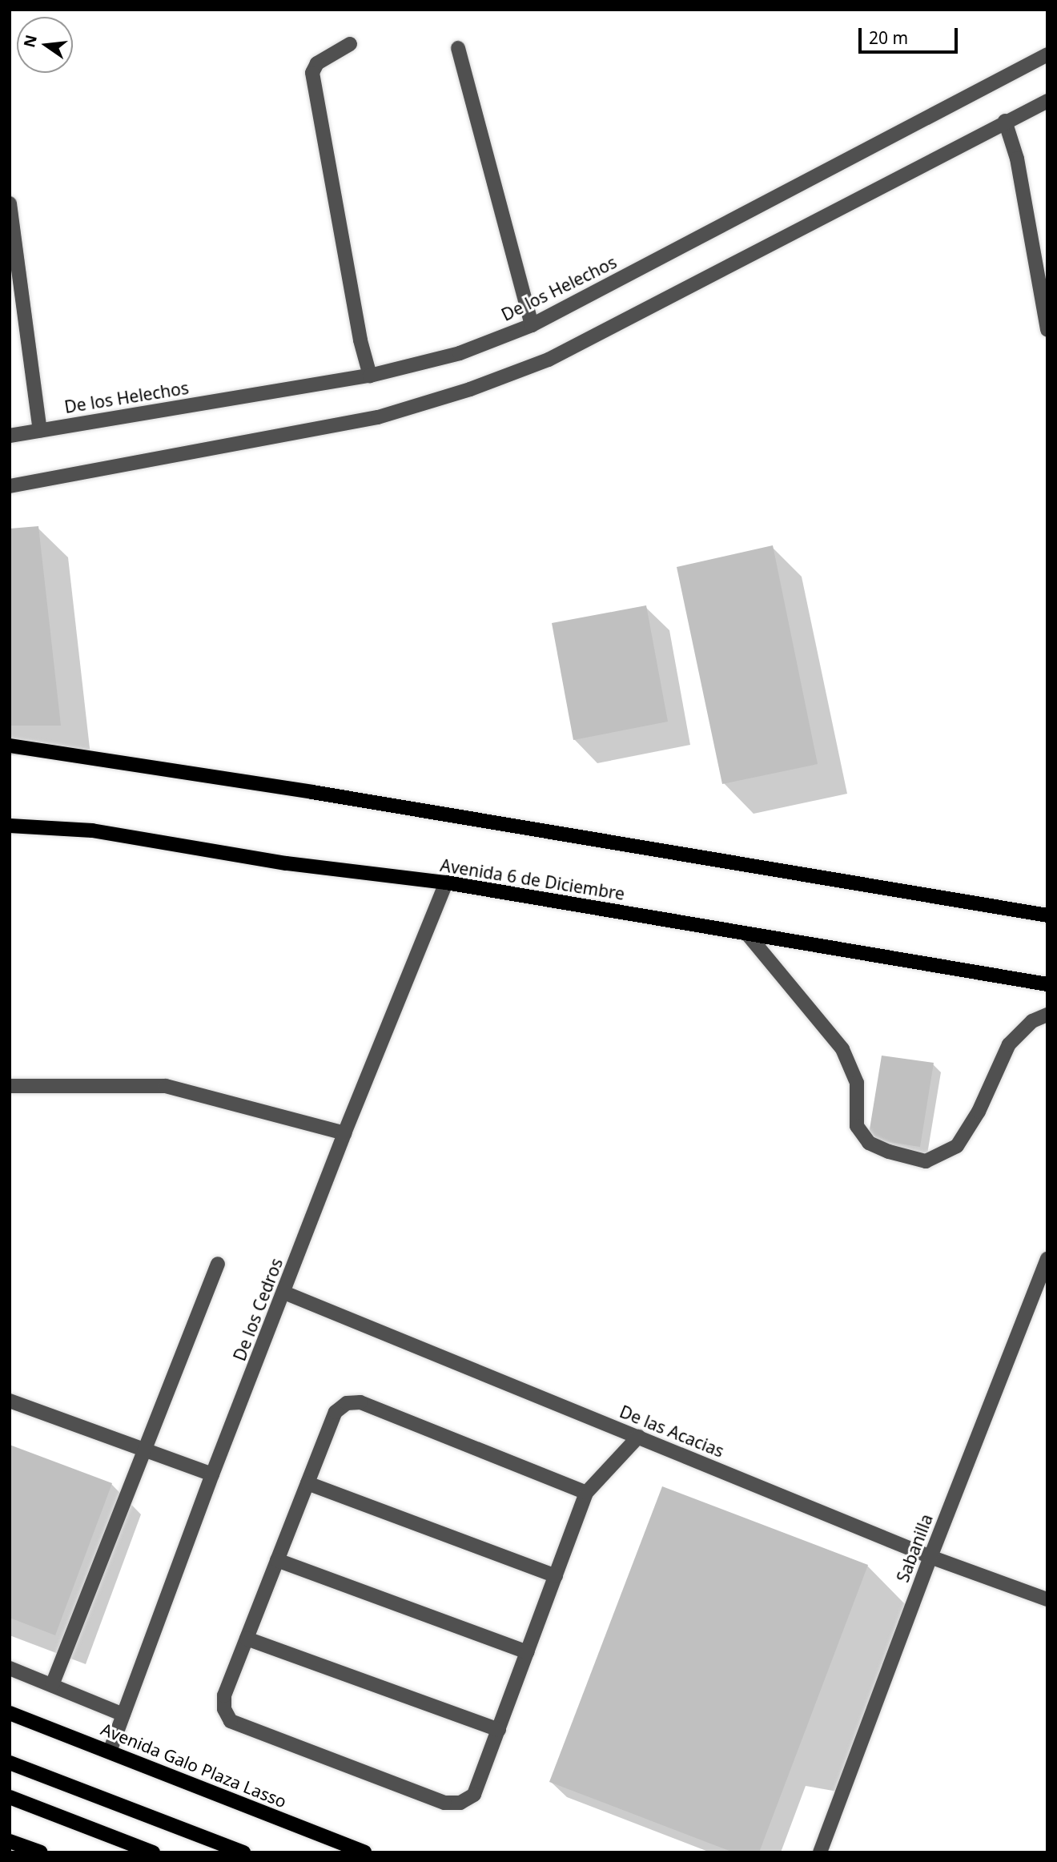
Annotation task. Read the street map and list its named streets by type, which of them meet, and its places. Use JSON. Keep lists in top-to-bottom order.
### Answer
{
  "streets": {
    "main road": ["Avenida 6 de Diciembre", "Avenida Galo Plaza Lasso"],
    "street": [
      "De los Helechos",
      "De los Cedros",
      "De las Acacias",
      "Sabanilla"
    ]
  },
  "crossings": [
    ["Avenida 6 de Diciembre", "De los Cedros"],
    ["De los Cedros", "De las Acacias"],
    ["De los Cedros", "Avenida Galo Plaza Lasso"],
    ["De las Acacias", "Sabanilla"]
  ],
  "scale_bar": "20 m",
  "north": "left"
}
